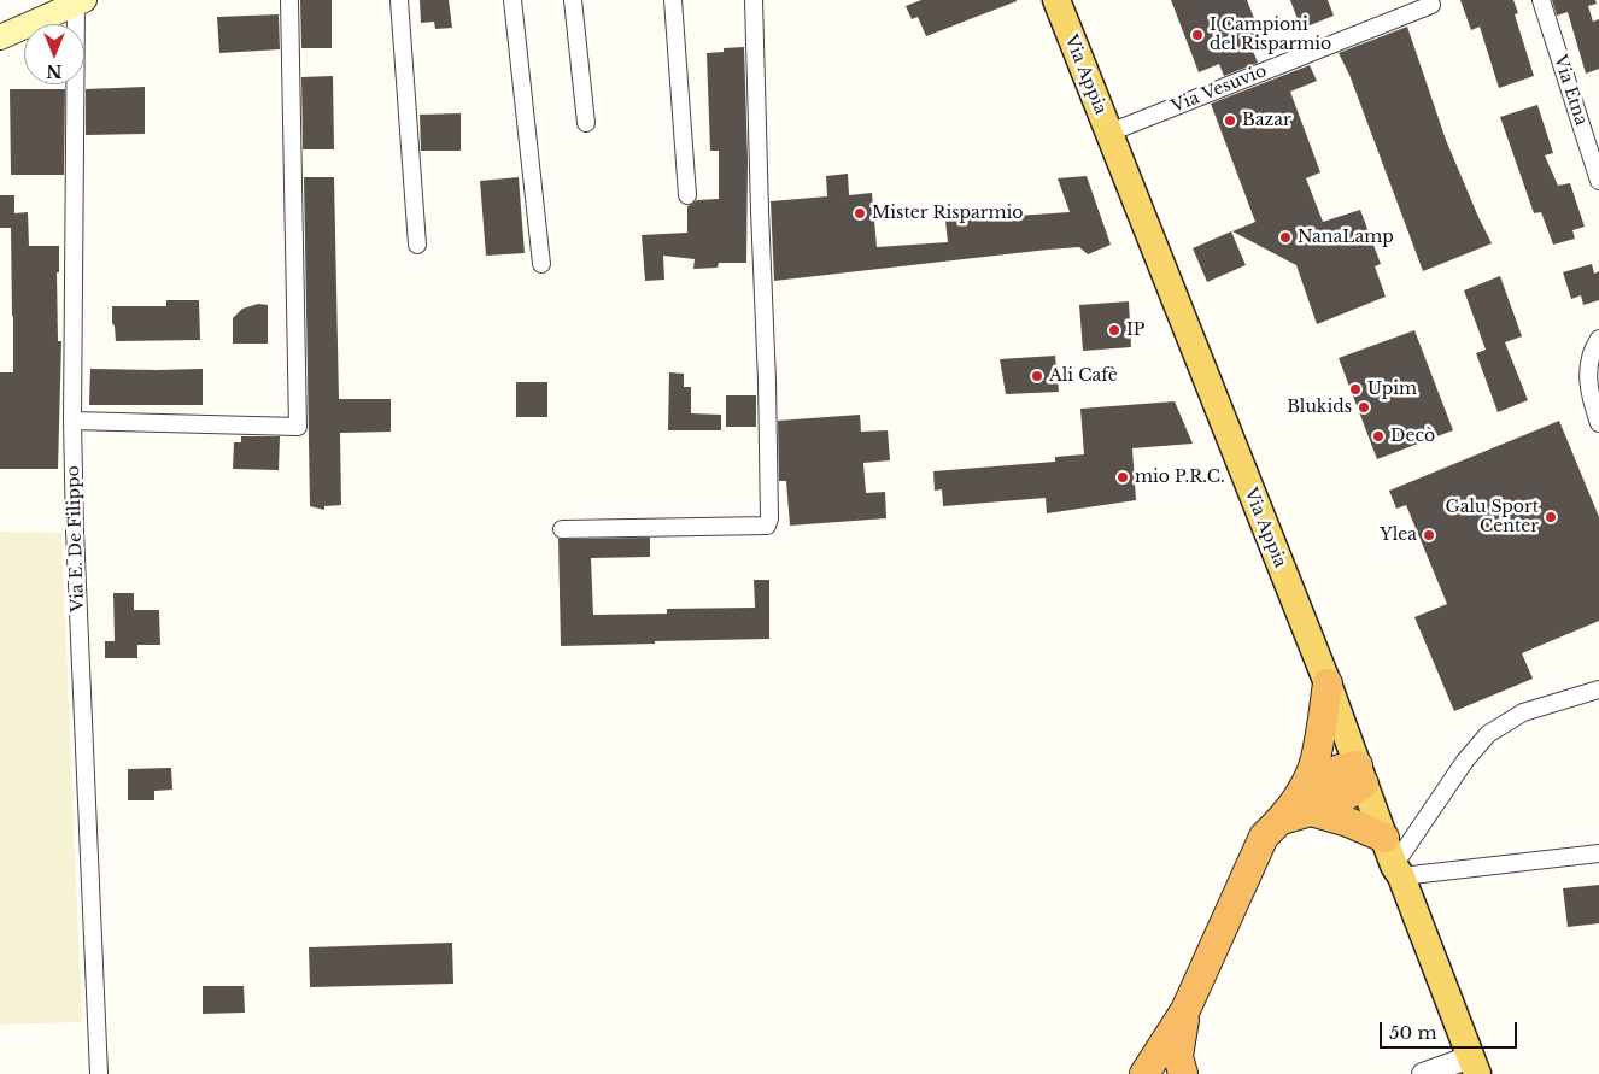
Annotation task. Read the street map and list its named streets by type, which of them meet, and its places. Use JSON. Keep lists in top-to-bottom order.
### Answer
{
  "streets": {
    "main road": ["Via Appia"],
    "street": ["Via Vesuvio", "Via Etna", "Via E. De Filippo"]
  },
  "crossings": [
    ["Via Appia", "Via Vesuvio"]
  ],
  "places": [
    "I Campioni del Risparmio",
    "Bazar",
    "Mister Risparmio",
    "NanaLamp",
    "IP",
    "Ali Cafè",
    "Upim",
    "Blukids",
    "Decò",
    "mio P.R.C.",
    "Galu Sport Center",
    "Ylea"
  ],
  "scale_bar": "50 m",
  "north": "bottom"
}
